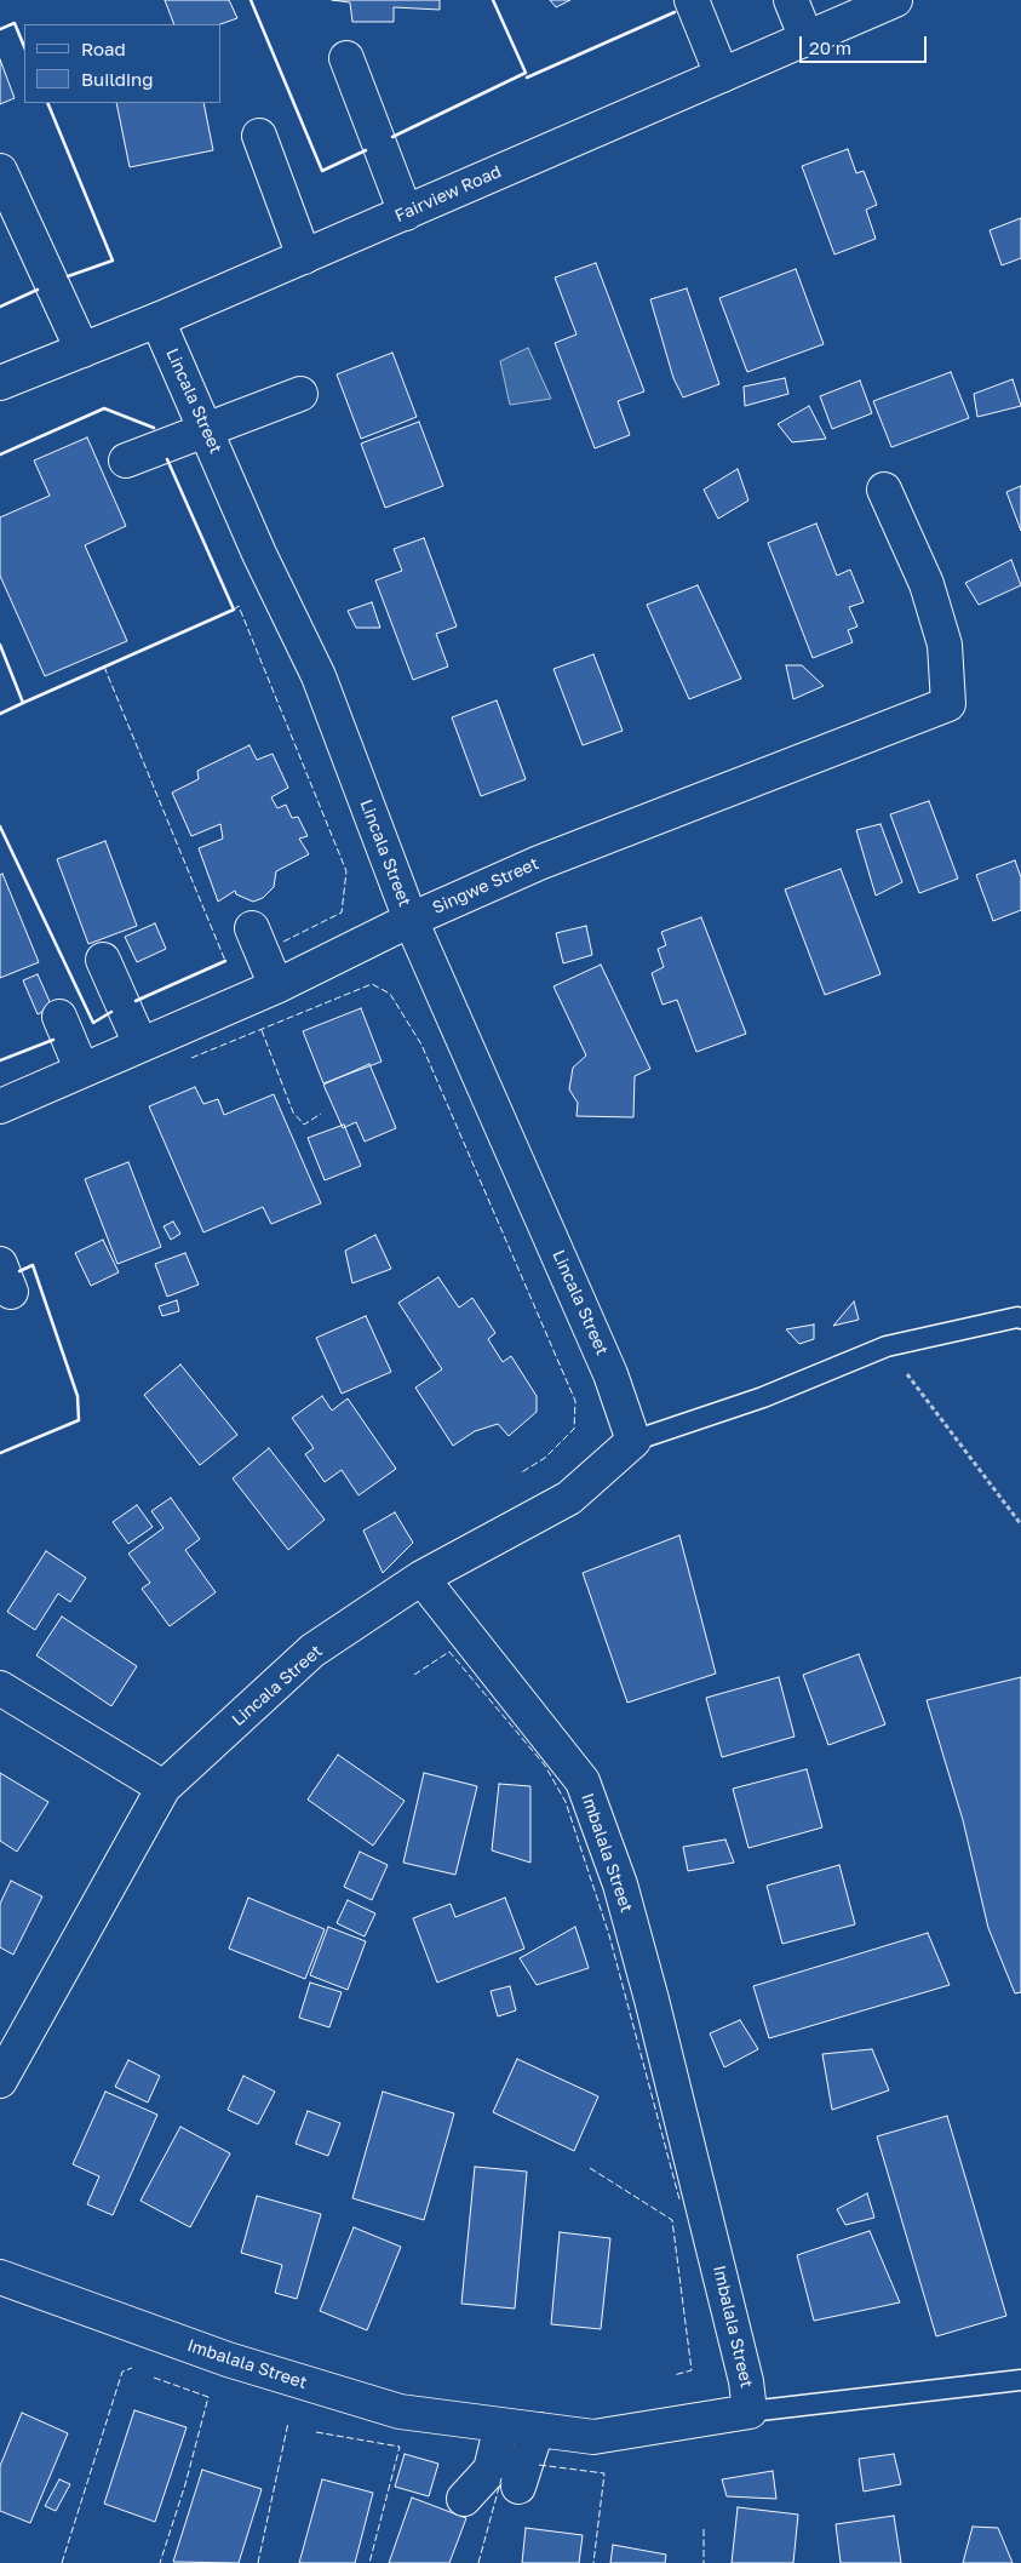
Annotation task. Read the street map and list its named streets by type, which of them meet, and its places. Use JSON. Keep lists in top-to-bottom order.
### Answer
{
  "streets": {
    "street": [
      "Fairview Road",
      "Lincala Street",
      "Singwe Street",
      "Imbalala Street"
    ]
  },
  "crossings": [
    ["Fairview Road", "Lincala Street"],
    ["Lincala Street", "Singwe Street"],
    ["Lincala Street", "Imbalala Street"]
  ],
  "legend": ["Road", "Building"],
  "scale_bar": "20 m"
}
